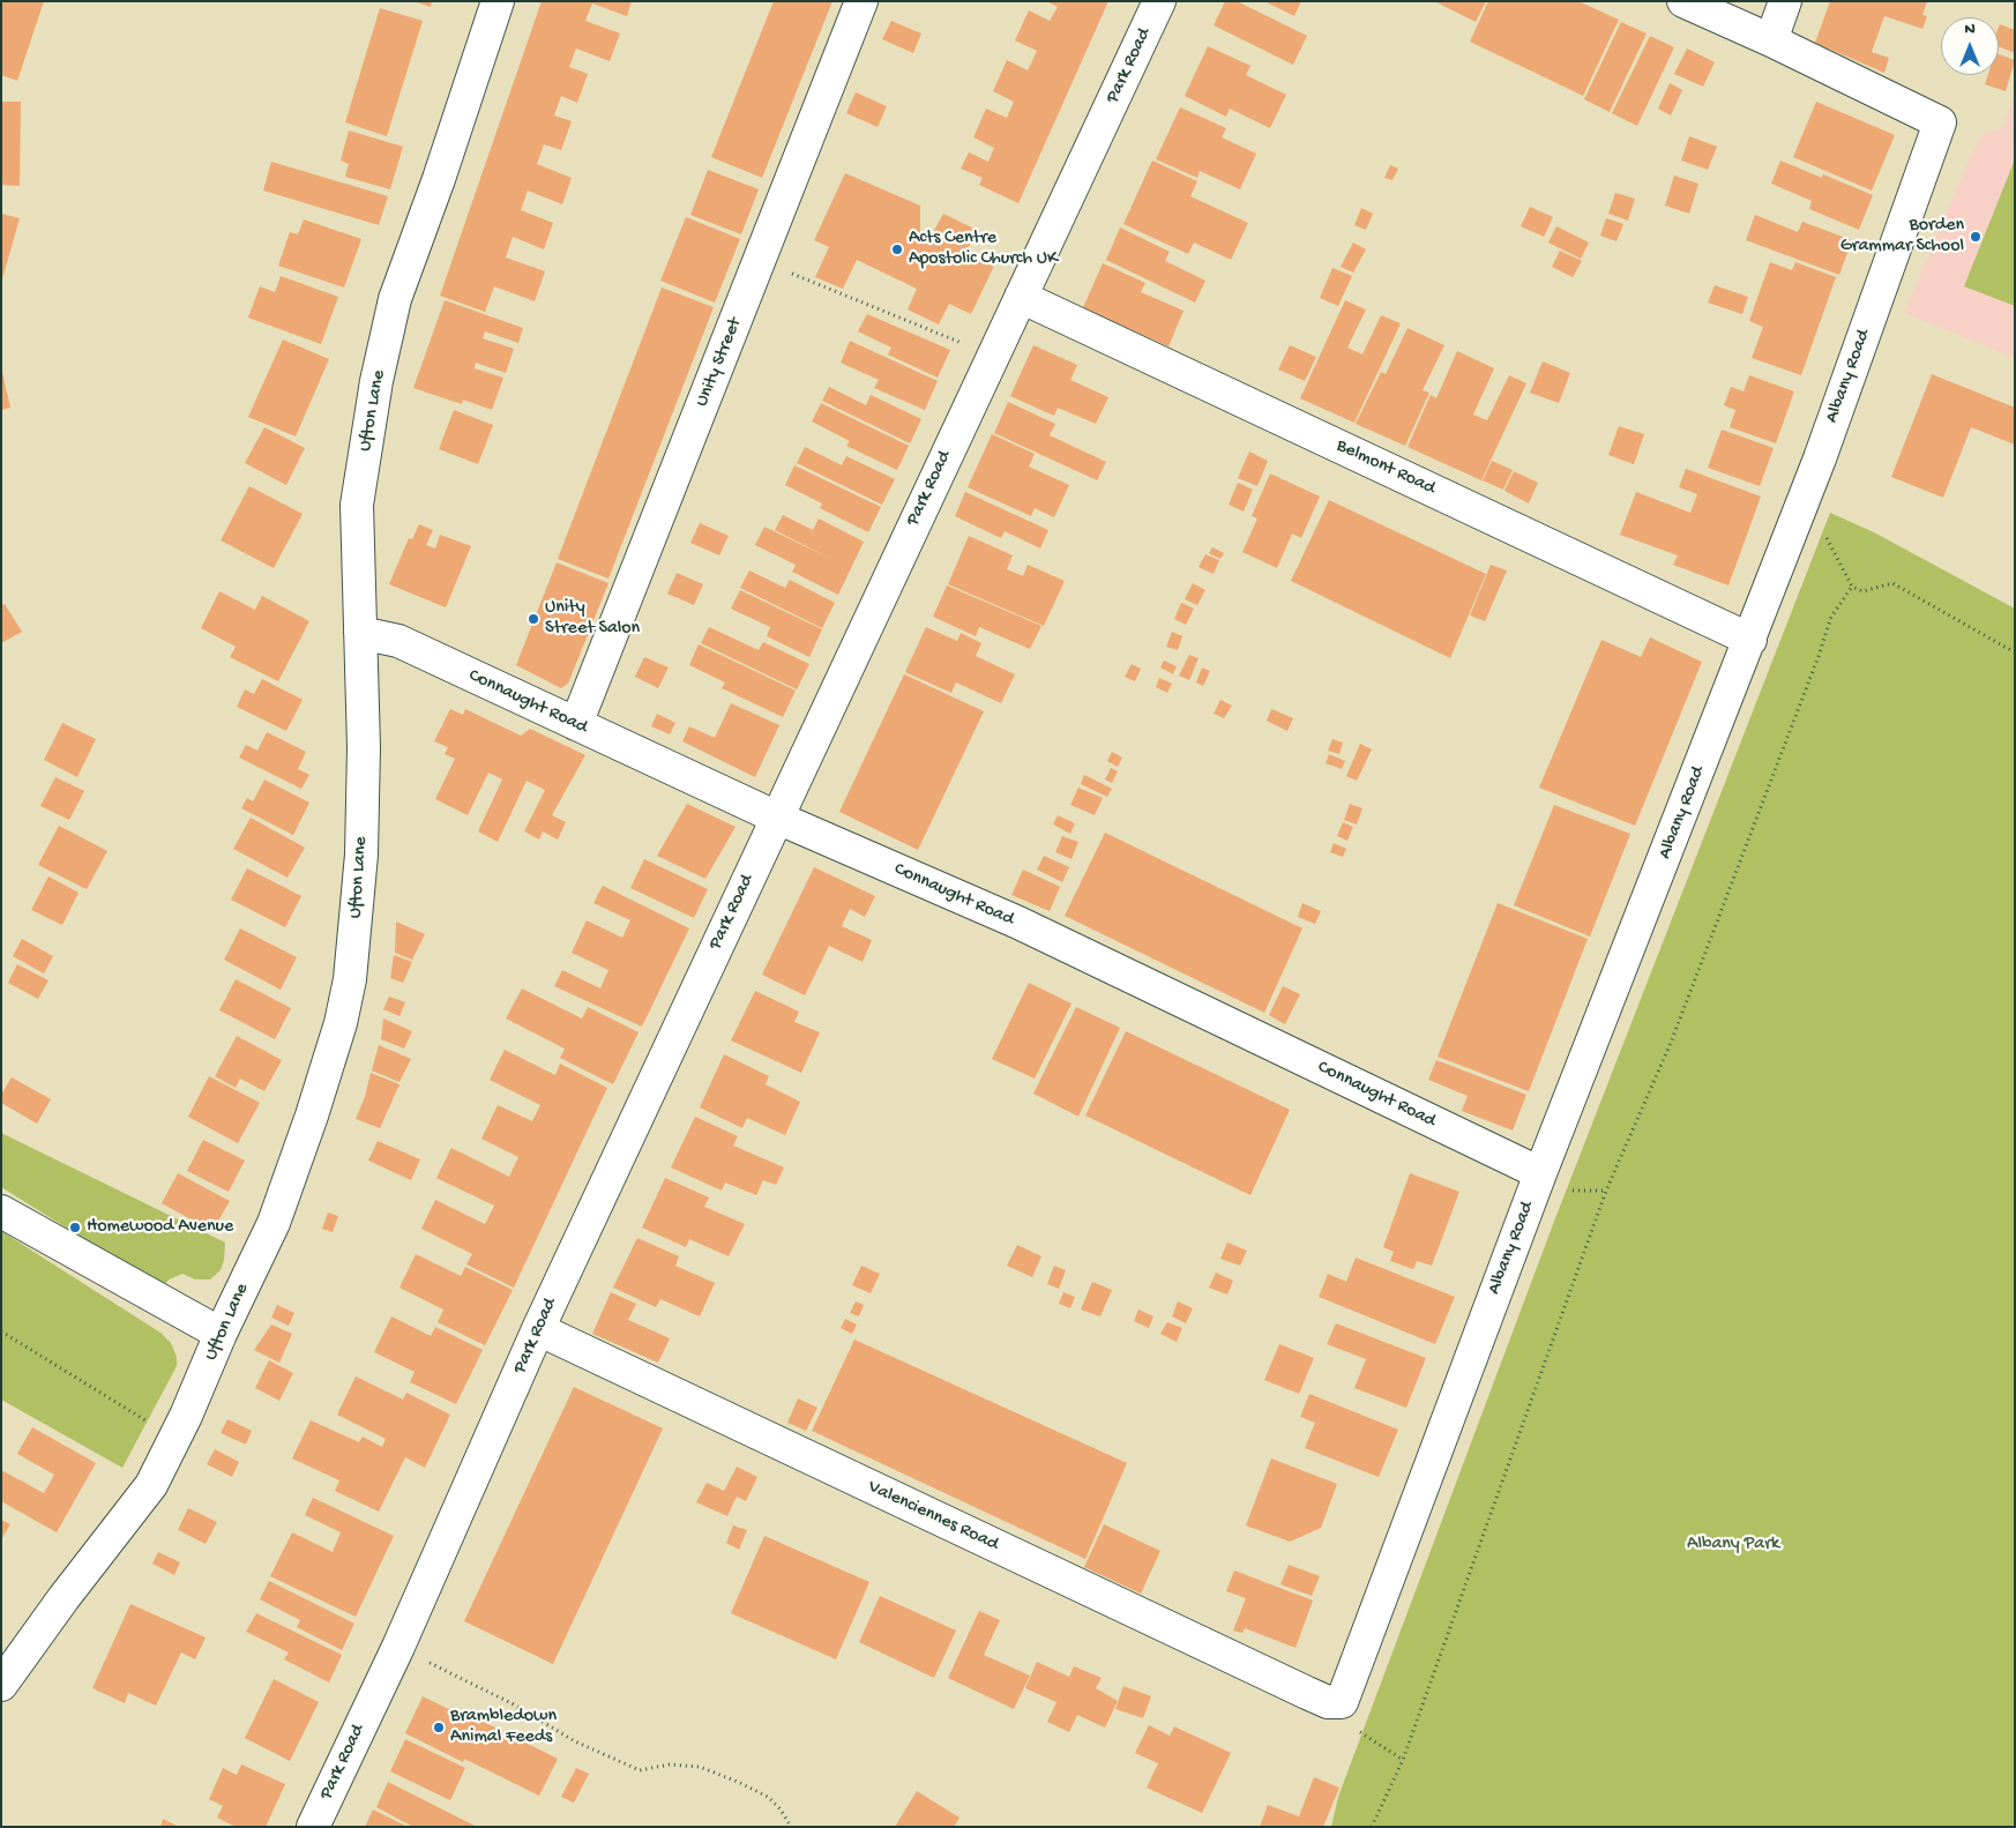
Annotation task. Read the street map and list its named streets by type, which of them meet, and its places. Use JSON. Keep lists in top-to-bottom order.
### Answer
{
  "streets": {
    "street": [
      "Park Road",
      "Unity Street",
      "Albany Road",
      "Ufton Lane",
      "Belmont Road",
      "Connaught Road",
      "Valenciennes Road"
    ]
  },
  "crossings": [
    ["Park Road", "Belmont Road"],
    ["Park Road", "Connaught Road"],
    ["Park Road", "Valenciennes Road"],
    ["Unity Street", "Connaught Road"],
    ["Albany Road", "Belmont Road"],
    ["Albany Road", "Connaught Road"],
    ["Albany Road", "Valenciennes Road"],
    ["Ufton Lane", "Connaught Road"]
  ],
  "parks": ["Albany Park"],
  "places": [
    "Borden Grammar School",
    "Acts Centre Apostolic Church UK",
    "Unity Street Salon",
    "Homewood Avenue",
    "Brambledown Animal Feeds"
  ],
  "north": "top"
}
